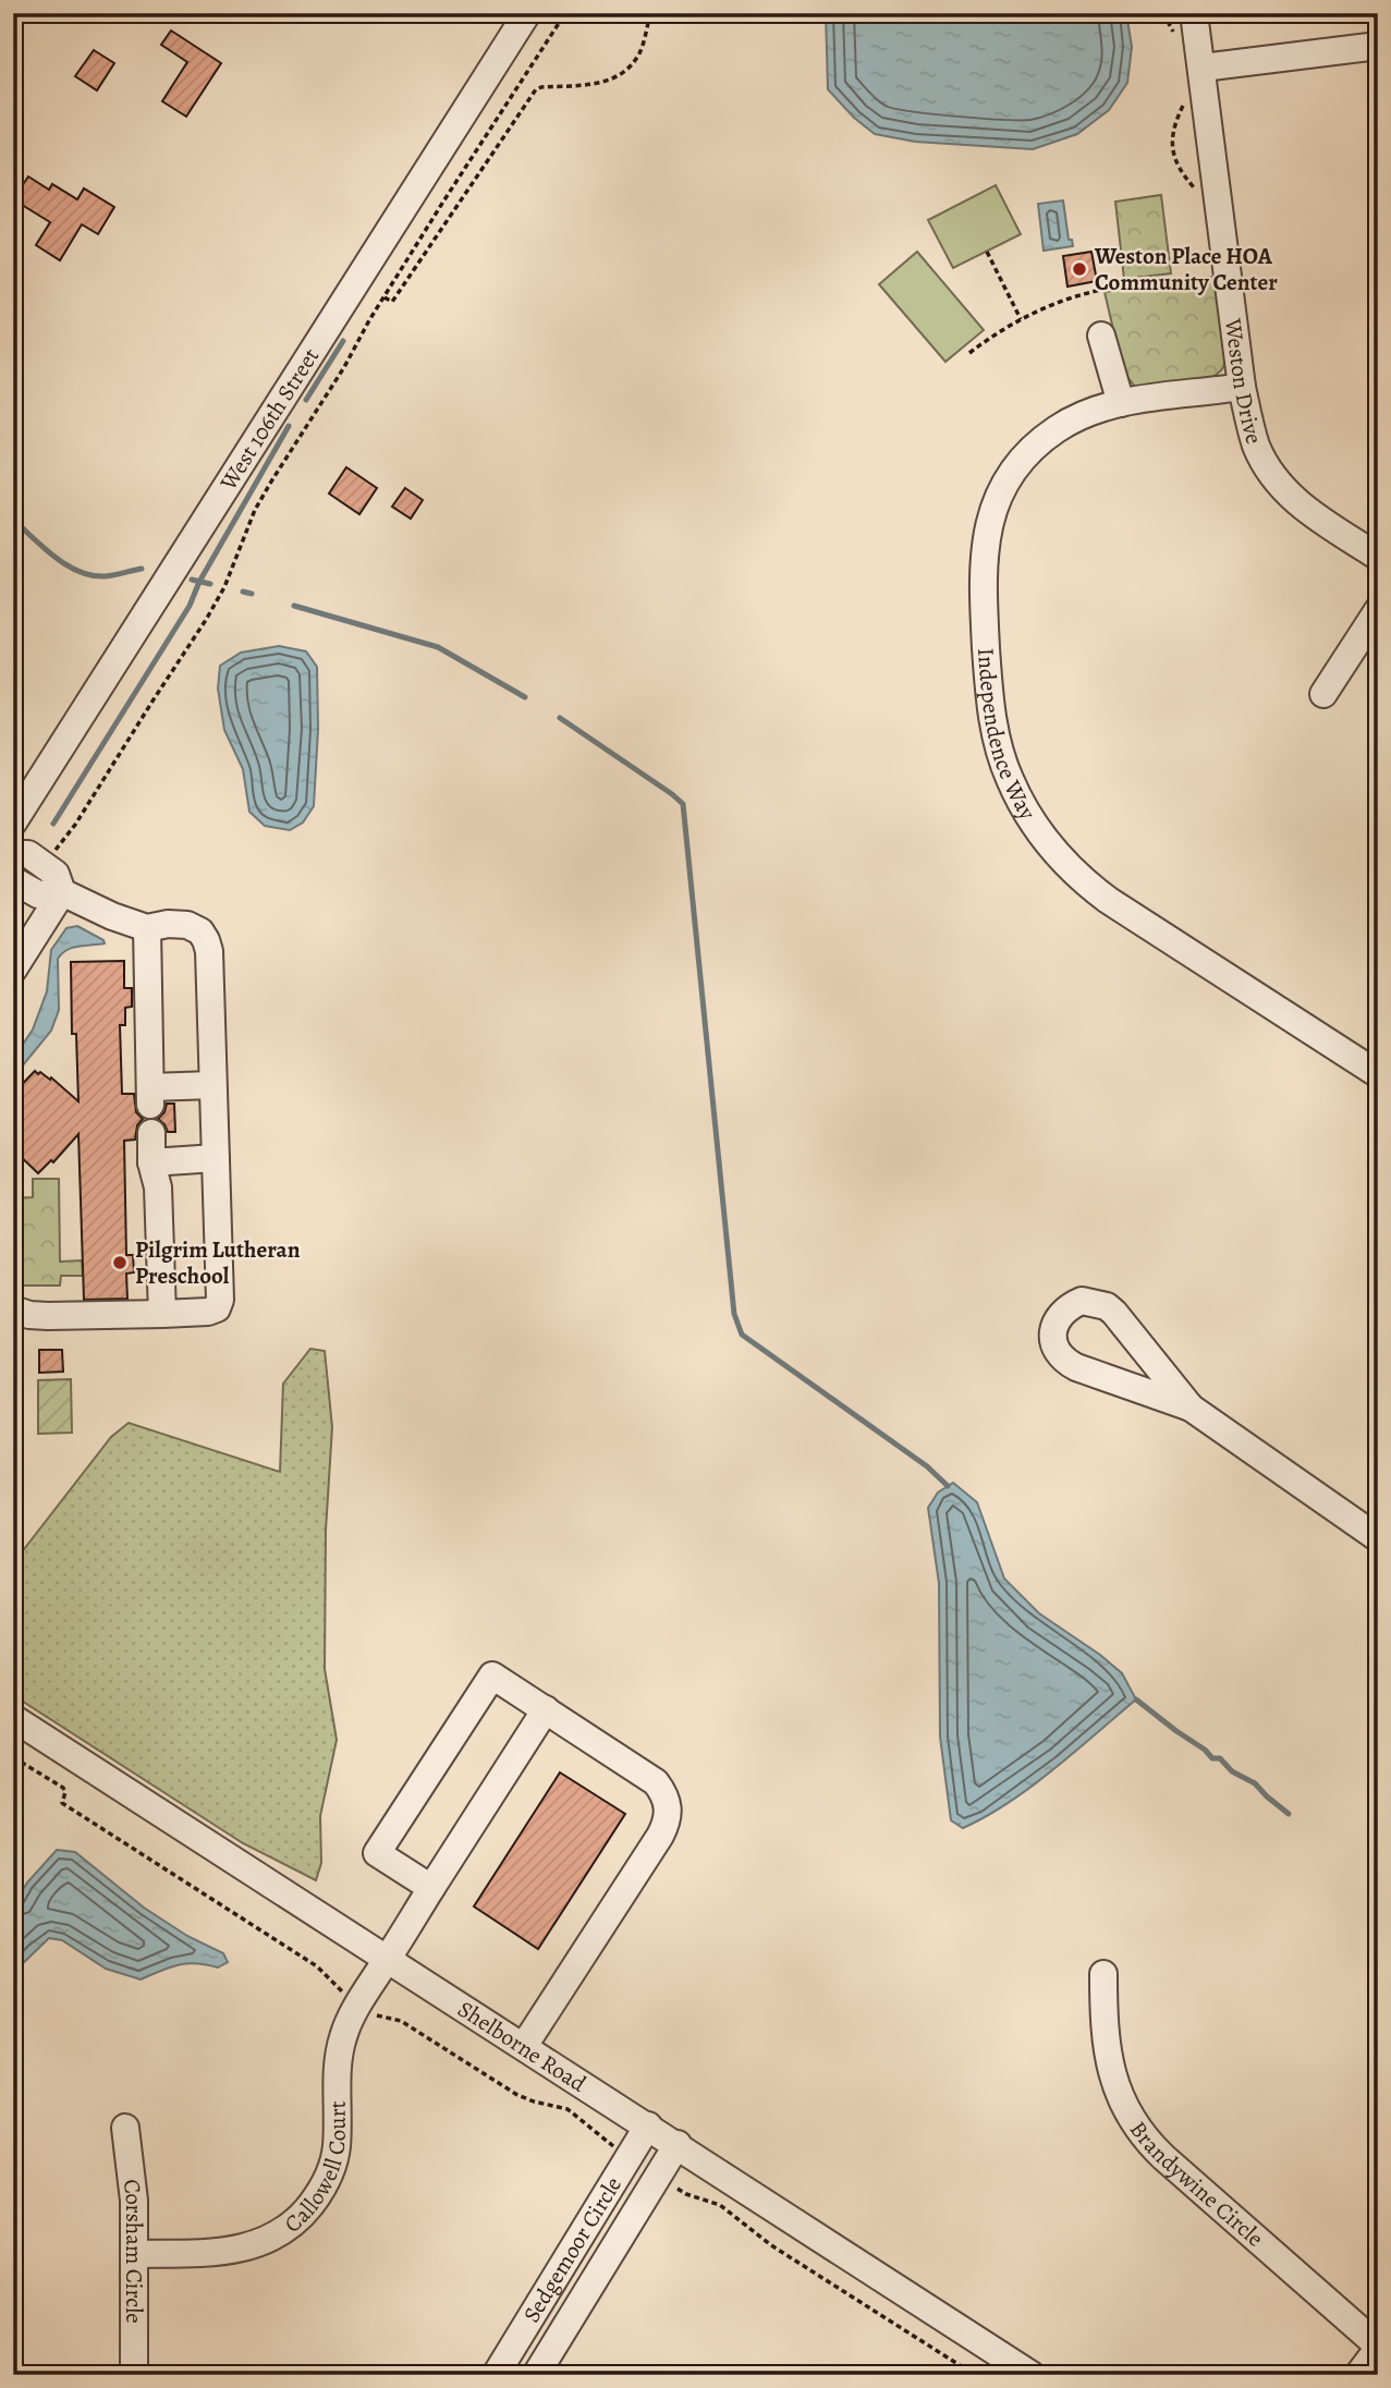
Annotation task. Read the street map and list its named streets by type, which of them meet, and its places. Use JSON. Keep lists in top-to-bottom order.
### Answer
{
  "streets": {
    "street": [
      "Weston Drive",
      "West 106th Street",
      "Independence Way",
      "Shelborne Road",
      "Callowell Court",
      "Brandywine Circle",
      "Corsham Circle",
      "Sedgemoor Circle"
    ]
  },
  "crossings": [
    ["Weston Drive", "Independence Way"],
    ["Shelborne Road", "Callowell Court"],
    ["Shelborne Road", "Sedgemoor Circle"],
    ["Callowell Court", "Corsham Circle"]
  ],
  "places": ["Weston Place HOA Community Center", "Pilgrim Lutheran Preschool"]
}
